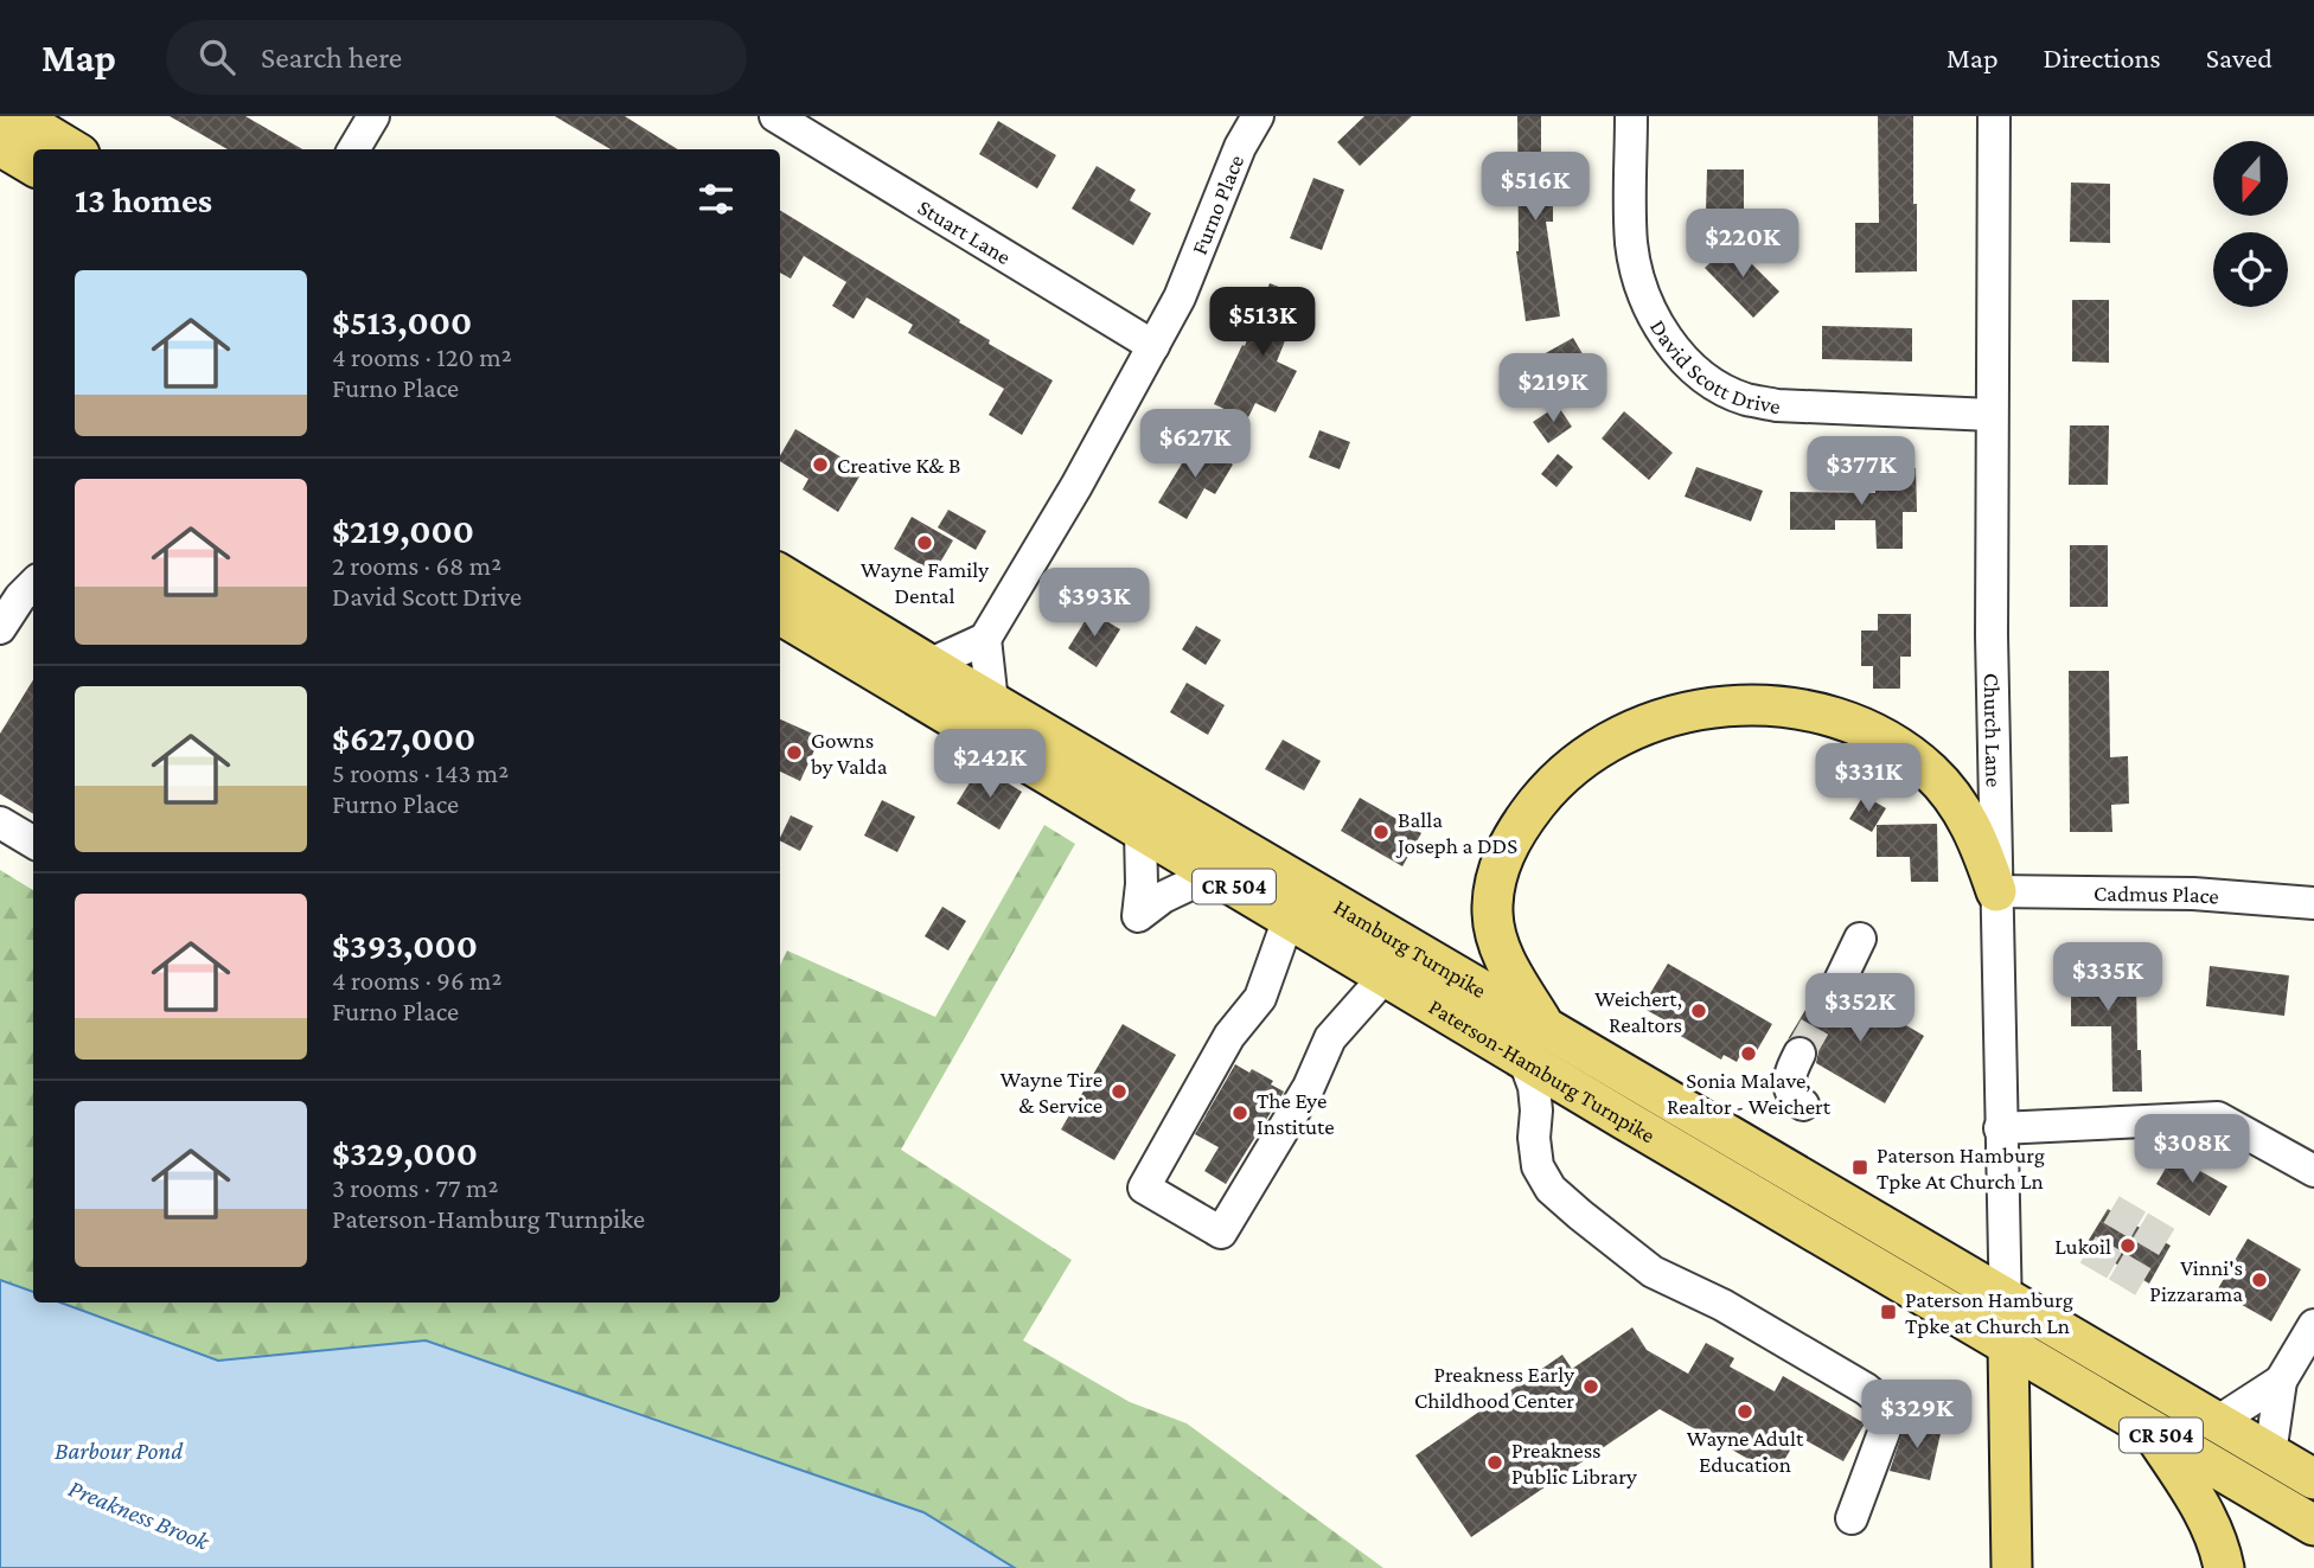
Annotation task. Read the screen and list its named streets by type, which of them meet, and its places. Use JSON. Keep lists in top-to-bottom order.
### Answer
{
  "streets": {
    "main road": ["CR 504", "Hamburg Turnpike", "Paterson-Hamburg Turnpike"],
    "street": [
      "Furno Place",
      "Stuart Lane",
      "David Scott Drive",
      "Church Lane",
      "Cadmus Place"
    ]
  },
  "crossings": [
    ["Furno Place", "Stuart Lane"],
    ["David Scott Drive", "Church Lane"],
    ["Church Lane", "CR 504"],
    ["Church Lane", "Cadmus Place"],
    ["Church Lane", "Hamburg Turnpike"],
    ["Church Lane", "Paterson-Hamburg Turnpike"],
    ["CR 504", "Hamburg Turnpike"]
  ],
  "water": ["Barbour Pond", "Preakness Brook"],
  "places": {
    "other": [
      "Creative K& B",
      "Wayne Family Dental",
      "Gowns by Valda",
      "Balla Joseph a DDS",
      "Weichert, Realtors",
      "Sonia Malave, Realtor - Weichert",
      "Wayne Tire & Service",
      "The Eye Institute",
      "Lukoil",
      "Vinni's Pizzarama",
      "Preakness Early Childhood Center",
      "Wayne Adult Education",
      "Preakness Public Library"
    ],
    "transit": ["Paterson Hamburg Tpke At Church Ln", "Paterson Hamburg Tpke at Church Ln"]
  },
  "north": "bottom",
  "page": {
    "header": "Map",
    "search": "Search here",
    "nav": ["Map", "Directions", "Saved"],
    "heading": "13 homes",
    "price": [
      "$516K",
      "$220K",
      "$513K",
      "$219K",
      "$627K",
      "$377K",
      "$393K",
      "$242K",
      "$331K",
      "$335K",
      "$352K",
      "$308K",
      "$329K"
    ],
    "list": [
      {
        "name": "$513,000",
        "note": "4 rooms · 120 m² · Furno Place"
      },
      {
        "name": "$219,000",
        "note": "2 rooms · 68 m² · David Scott Drive"
      },
      {
        "name": "$627,000",
        "note": "5 rooms · 143 m² · Furno Place"
      },
      {
        "name": "$393,000",
        "note": "4 rooms · 96 m² · Furno Place"
      },
      {
        "name": "$329,000",
        "note": "3 rooms · 77 m² · Paterson-Hamburg Turnpike"
      }
    ]
  }
}
